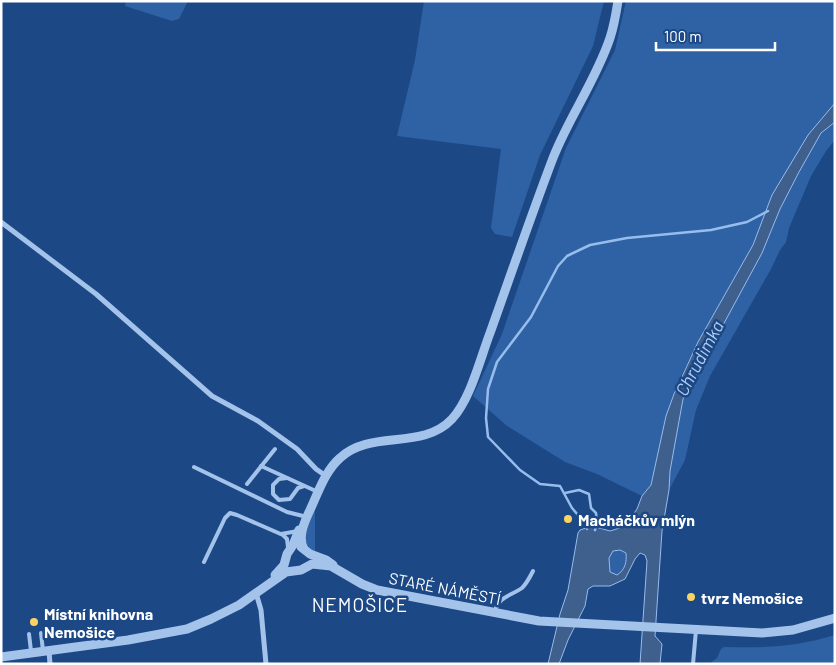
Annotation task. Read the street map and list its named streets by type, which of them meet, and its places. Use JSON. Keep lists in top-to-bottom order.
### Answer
{
  "streets": {
    "street": ["STARÉ NÁMĚSTÍ"]
  },
  "districts": ["NEMOŠICE"],
  "water": ["Chrudimka"],
  "places": ["Macháčkův mlýn", "tvrz Nemošice", "Místní knihovna Nemošice"],
  "scale_bar": "100 m"
}
